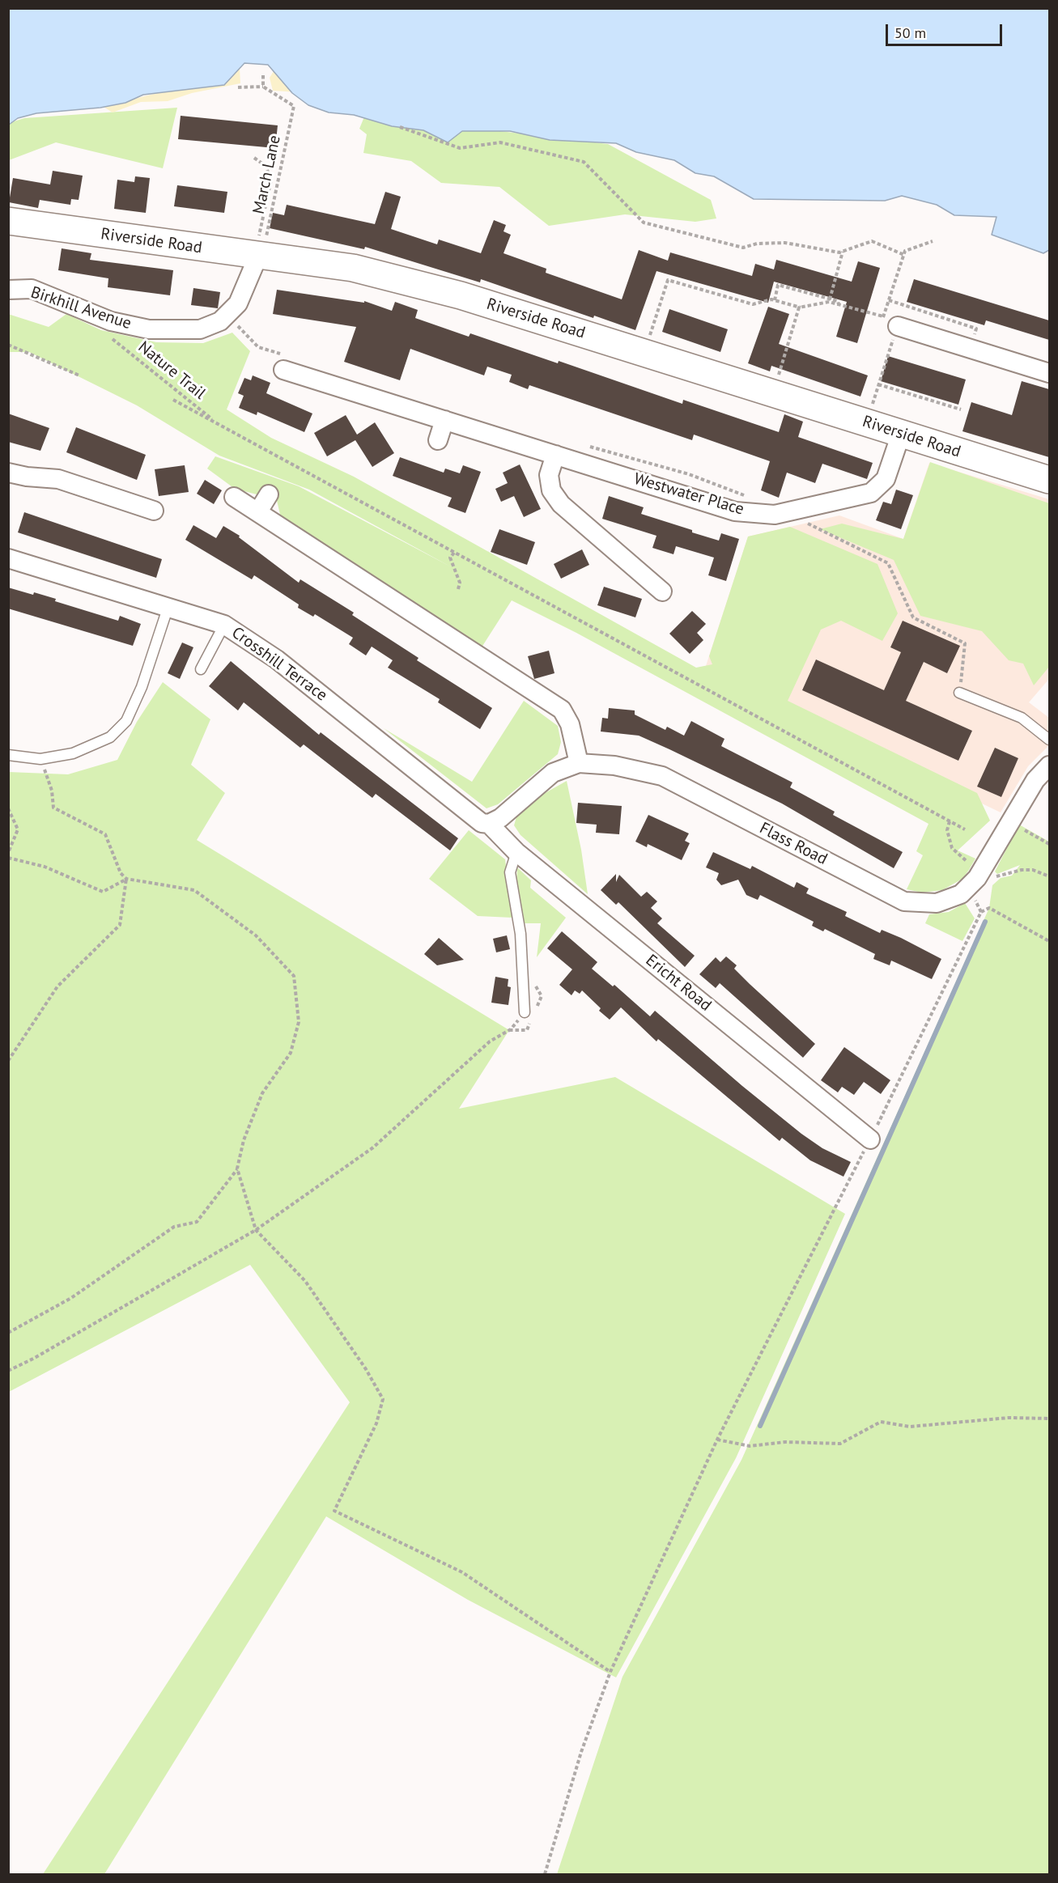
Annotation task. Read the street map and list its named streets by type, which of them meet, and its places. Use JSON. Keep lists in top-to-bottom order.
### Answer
{
  "streets": {
    "main road": ["Riverside Road"],
    "street": [
      "Birkhill Avenue",
      "Westwater Place",
      "Crosshill Terrace",
      "Flass Road",
      "Ericht Road"
    ],
    "path": ["March Lane", "Nature Trail"]
  },
  "crossings": [
    ["March Lane", "Riverside Road"],
    ["March Lane", "Birkhill Avenue"],
    ["Riverside Road", "Birkhill Avenue"],
    ["Riverside Road", "Westwater Place"],
    ["Crosshill Terrace", "Flass Road"],
    ["Crosshill Terrace", "Ericht Road"],
    ["Flass Road", "Ericht Road"]
  ],
  "scale_bar": "50 m"
}
